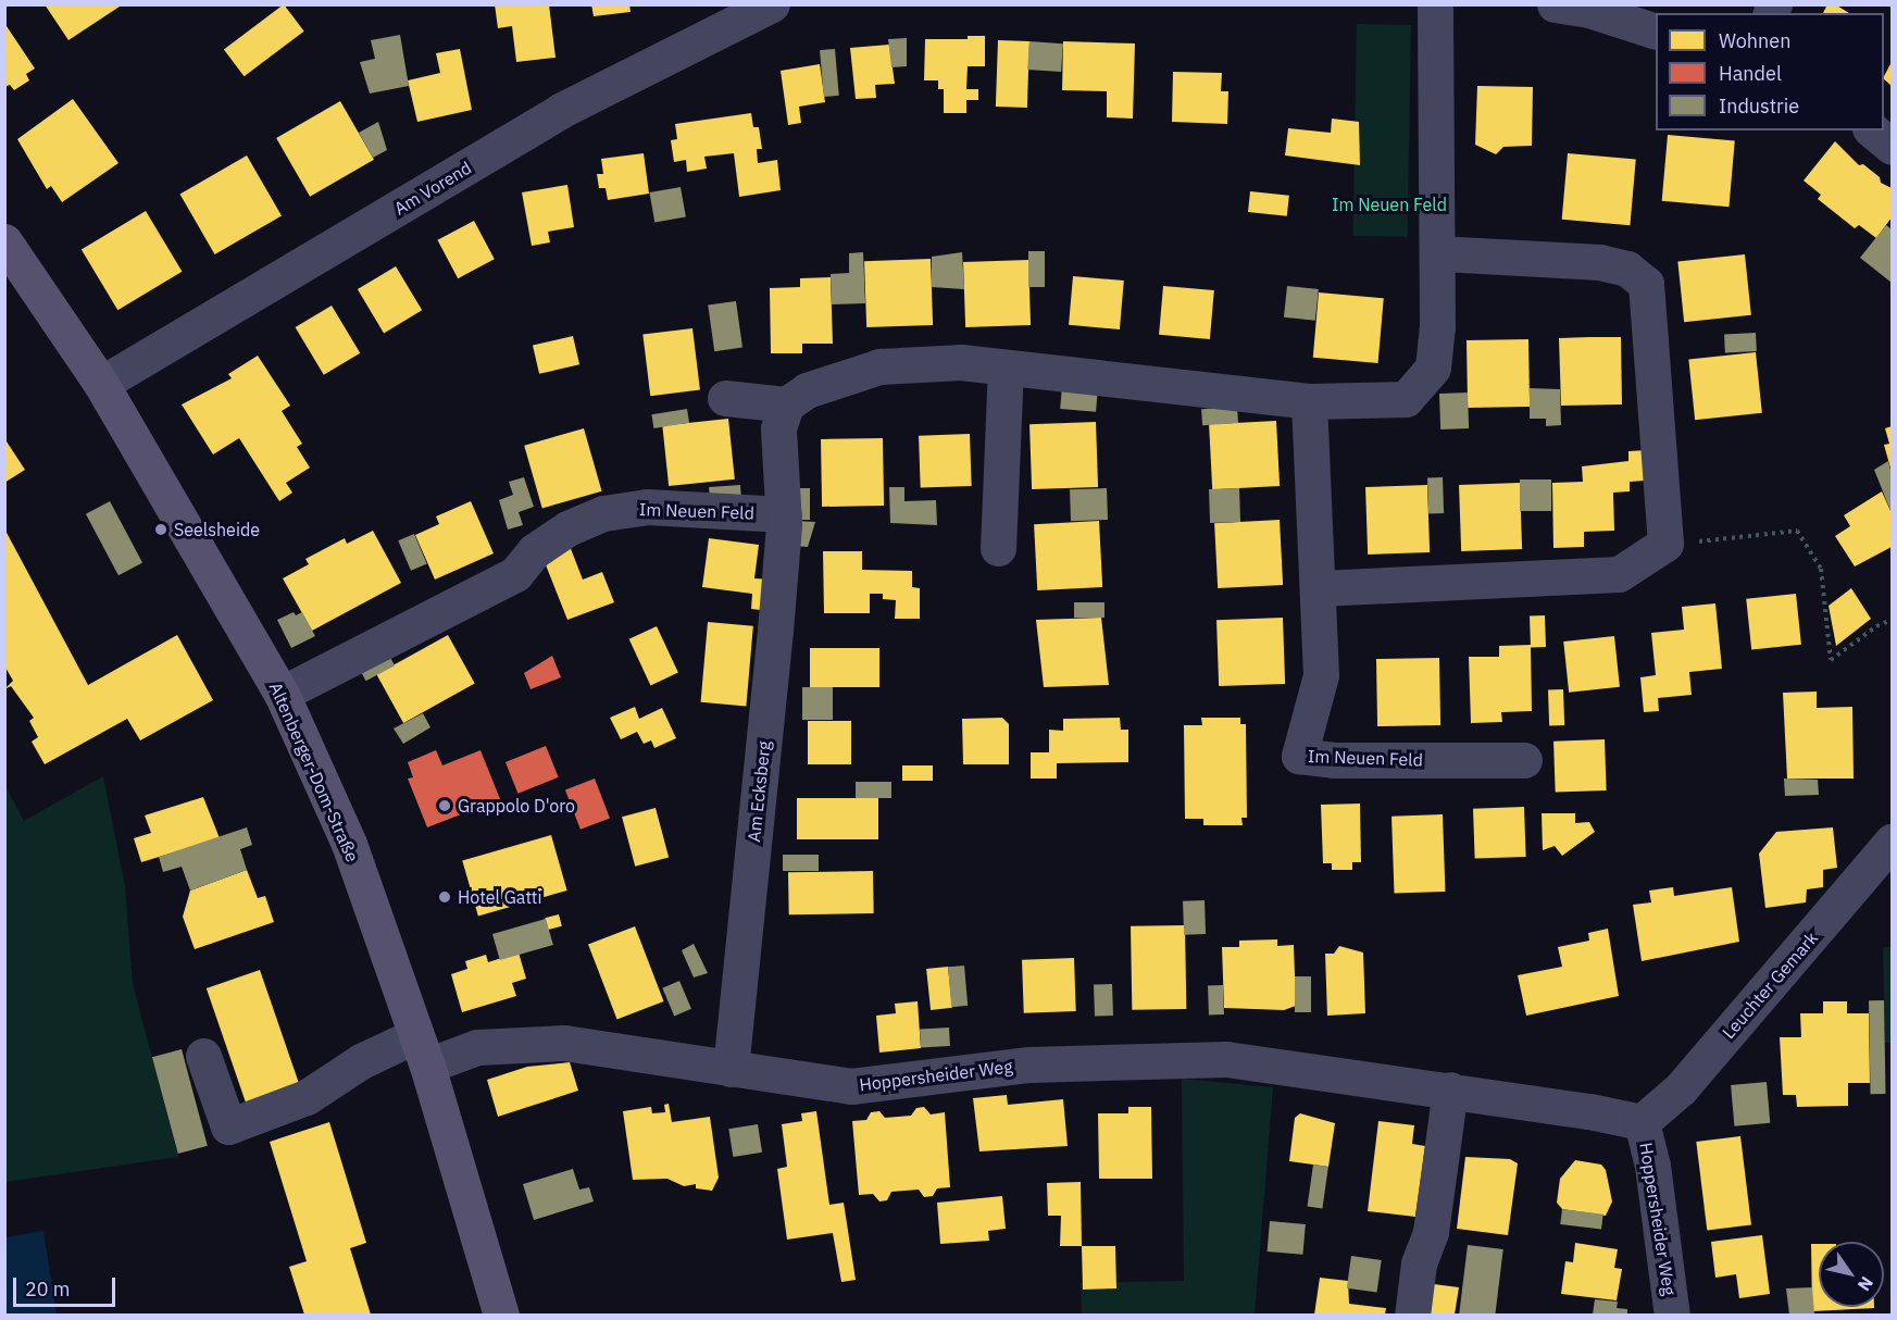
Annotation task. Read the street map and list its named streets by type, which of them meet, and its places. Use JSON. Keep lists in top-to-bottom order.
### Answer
{
  "streets": {
    "main road": ["Altenberger-Dom-Straße"],
    "street": [
      "Am Vorend",
      "Im Neuen Feld",
      "Am Ecksberg",
      "Leuchter Gemark",
      "Hoppersheider Weg"
    ]
  },
  "crossings": [
    ["Am Vorend", "Altenberger-Dom-Straße"],
    ["Im Neuen Feld", "Altenberger-Dom-Straße"],
    ["Im Neuen Feld", "Am Ecksberg"],
    ["Altenberger-Dom-Straße", "Hoppersheider Weg"],
    ["Am Ecksberg", "Hoppersheider Weg"],
    ["Leuchter Gemark", "Hoppersheider Weg"]
  ],
  "parks": ["Im Neuen Feld"],
  "places": ["Seelsheide", "Grappolo D'oro", "Hotel Gatti"],
  "legend": ["Wohnen", "Handel", "Industrie"],
  "scale_bar": "20 m",
  "north": "bottom right"
}
